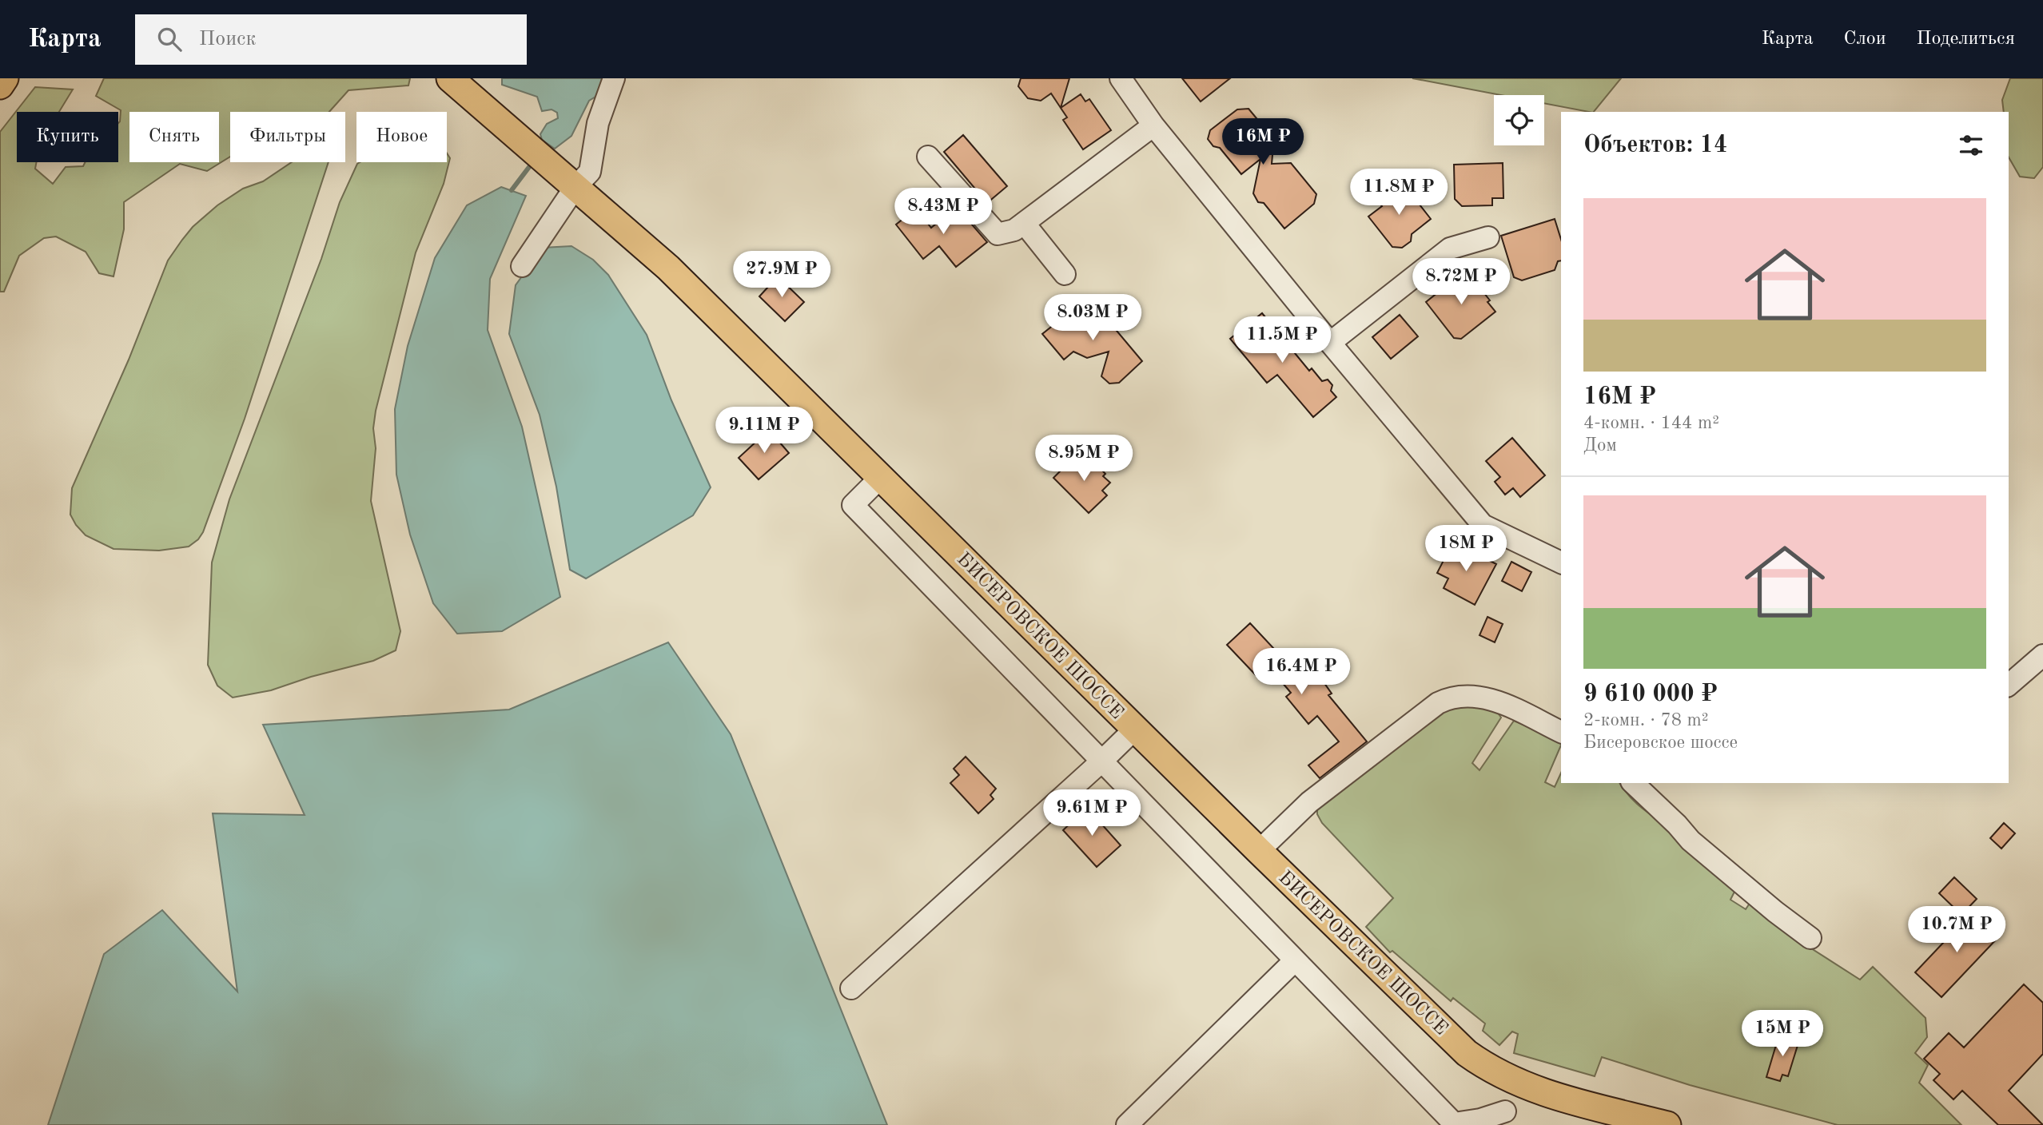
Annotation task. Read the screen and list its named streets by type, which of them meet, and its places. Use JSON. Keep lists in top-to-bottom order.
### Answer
{
  "streets": {
    "main road": ["БИСЕРОВСКОЕ ШОССЕ"]
  },
  "page": {
    "header": "Карта",
    "search": "Поиск",
    "nav": ["Карта", "Слои", "Поделиться"],
    "chip": [
      "Купить",
      "Снять",
      "Фильтры",
      "Новое"
    ],
    "heading": "Объектов: 14",
    "price": [
      "16M ₽",
      "11.8M ₽",
      "8.43M ₽",
      "27.9M ₽",
      "8.72M ₽",
      "8.03M ₽",
      "11.5M ₽",
      "9.11M ₽",
      "8.95M ₽",
      "18M ₽",
      "16.4M ₽",
      "9.61M ₽",
      "10.7M ₽",
      "15M ₽"
    ],
    "list": [
      {
        "name": "16M ₽",
        "note": "4-комн. · 144 m² · Дом"
      },
      {
        "name": "9 610 000 ₽",
        "note": "2-комн. · 78 m² · Бисеровское шоссе"
      }
    ]
  }
}
